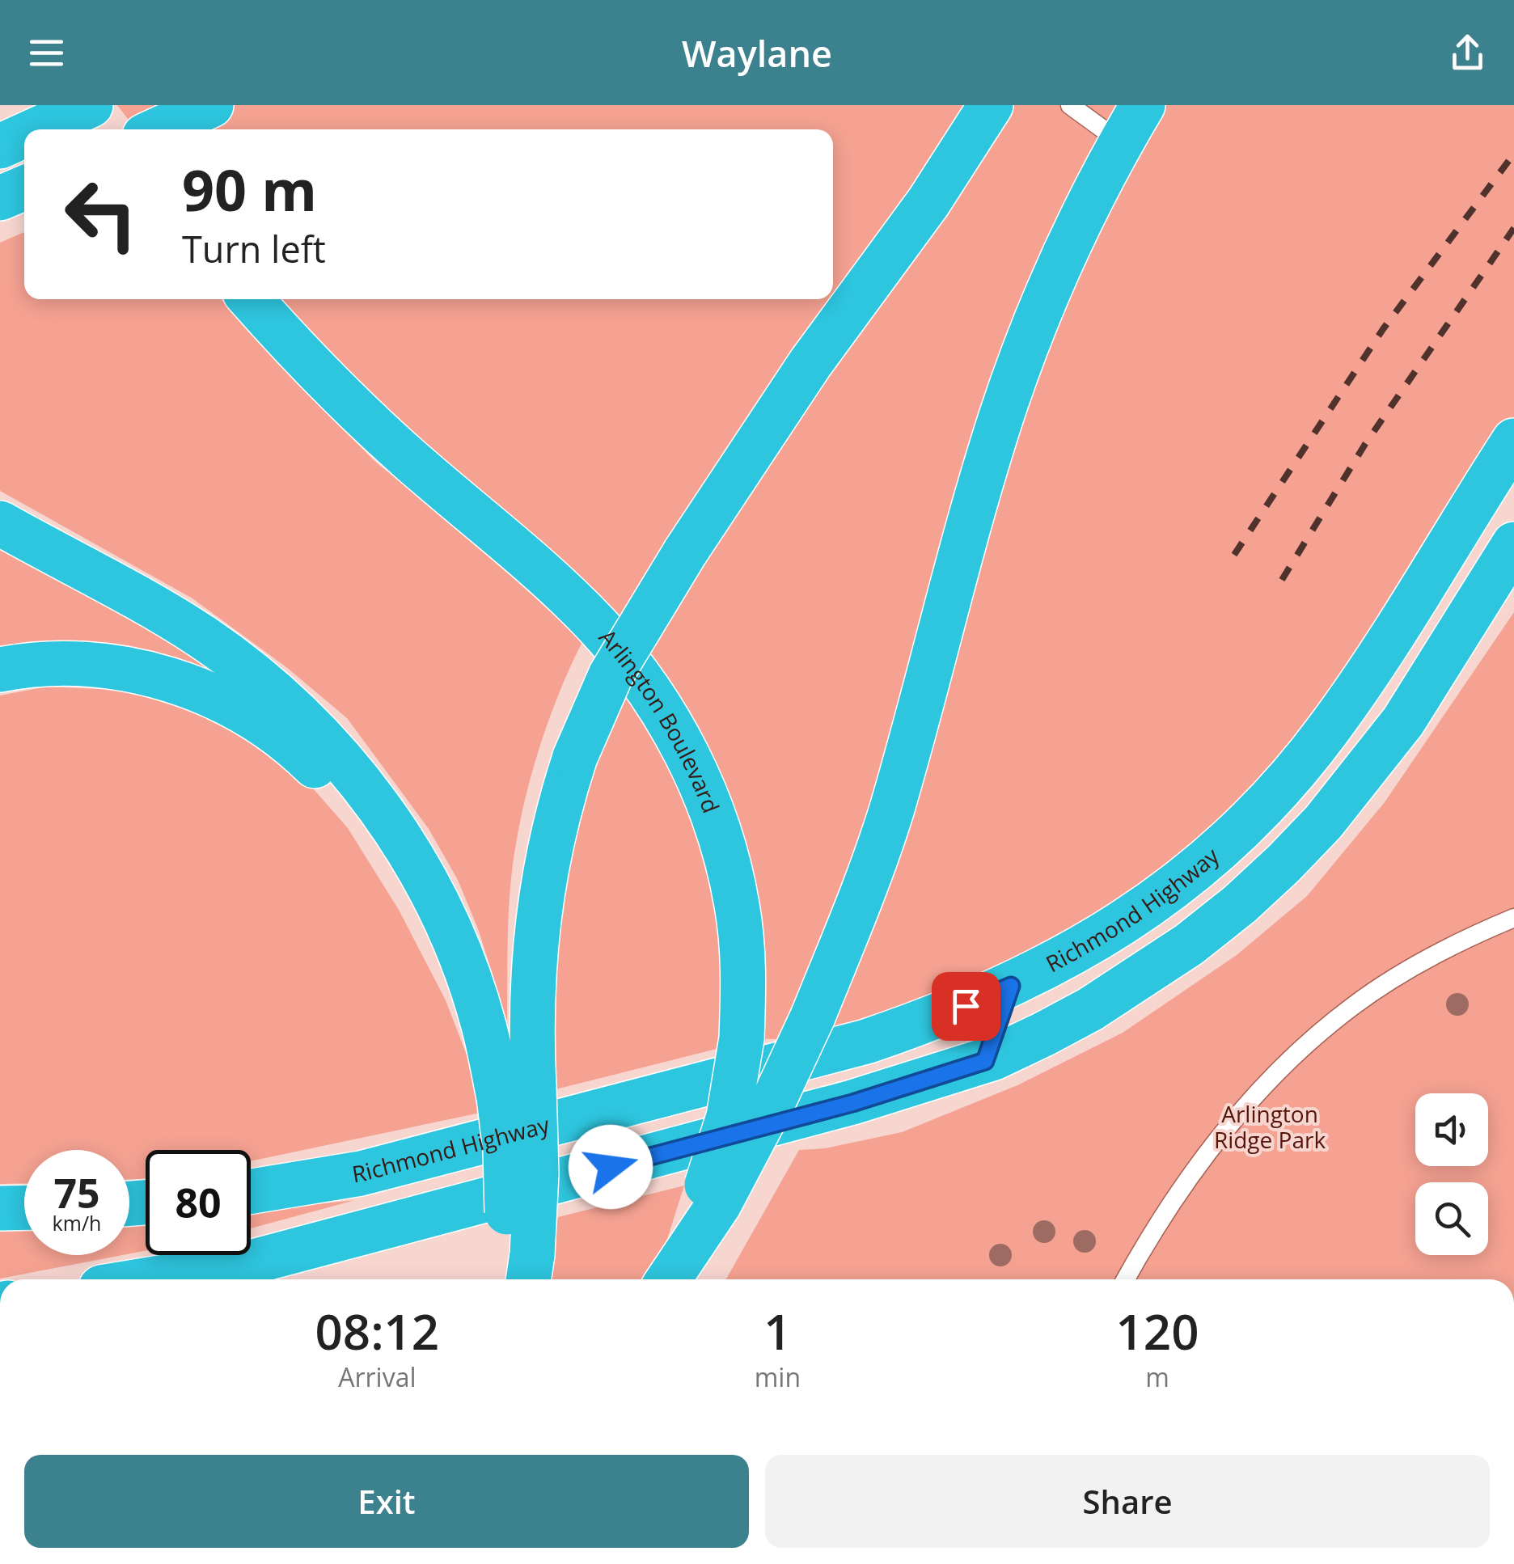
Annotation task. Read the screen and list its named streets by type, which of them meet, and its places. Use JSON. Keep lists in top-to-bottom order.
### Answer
{
  "streets": {
    "highway": ["Arlington Boulevard", "Richmond Highway"]
  },
  "parks": ["Arlington Ridge Park"],
  "page": {
    "header": "Waylane",
    "turn": ["90 m", "Turn left"],
    "speed": "75 km/h",
    "limit": "80",
    "eta": [
      "08:12",
      "Arrival",
      "1",
      "min",
      "120",
      "m"
    ],
    "buttons": ["Exit", "Share"]
  }
}
